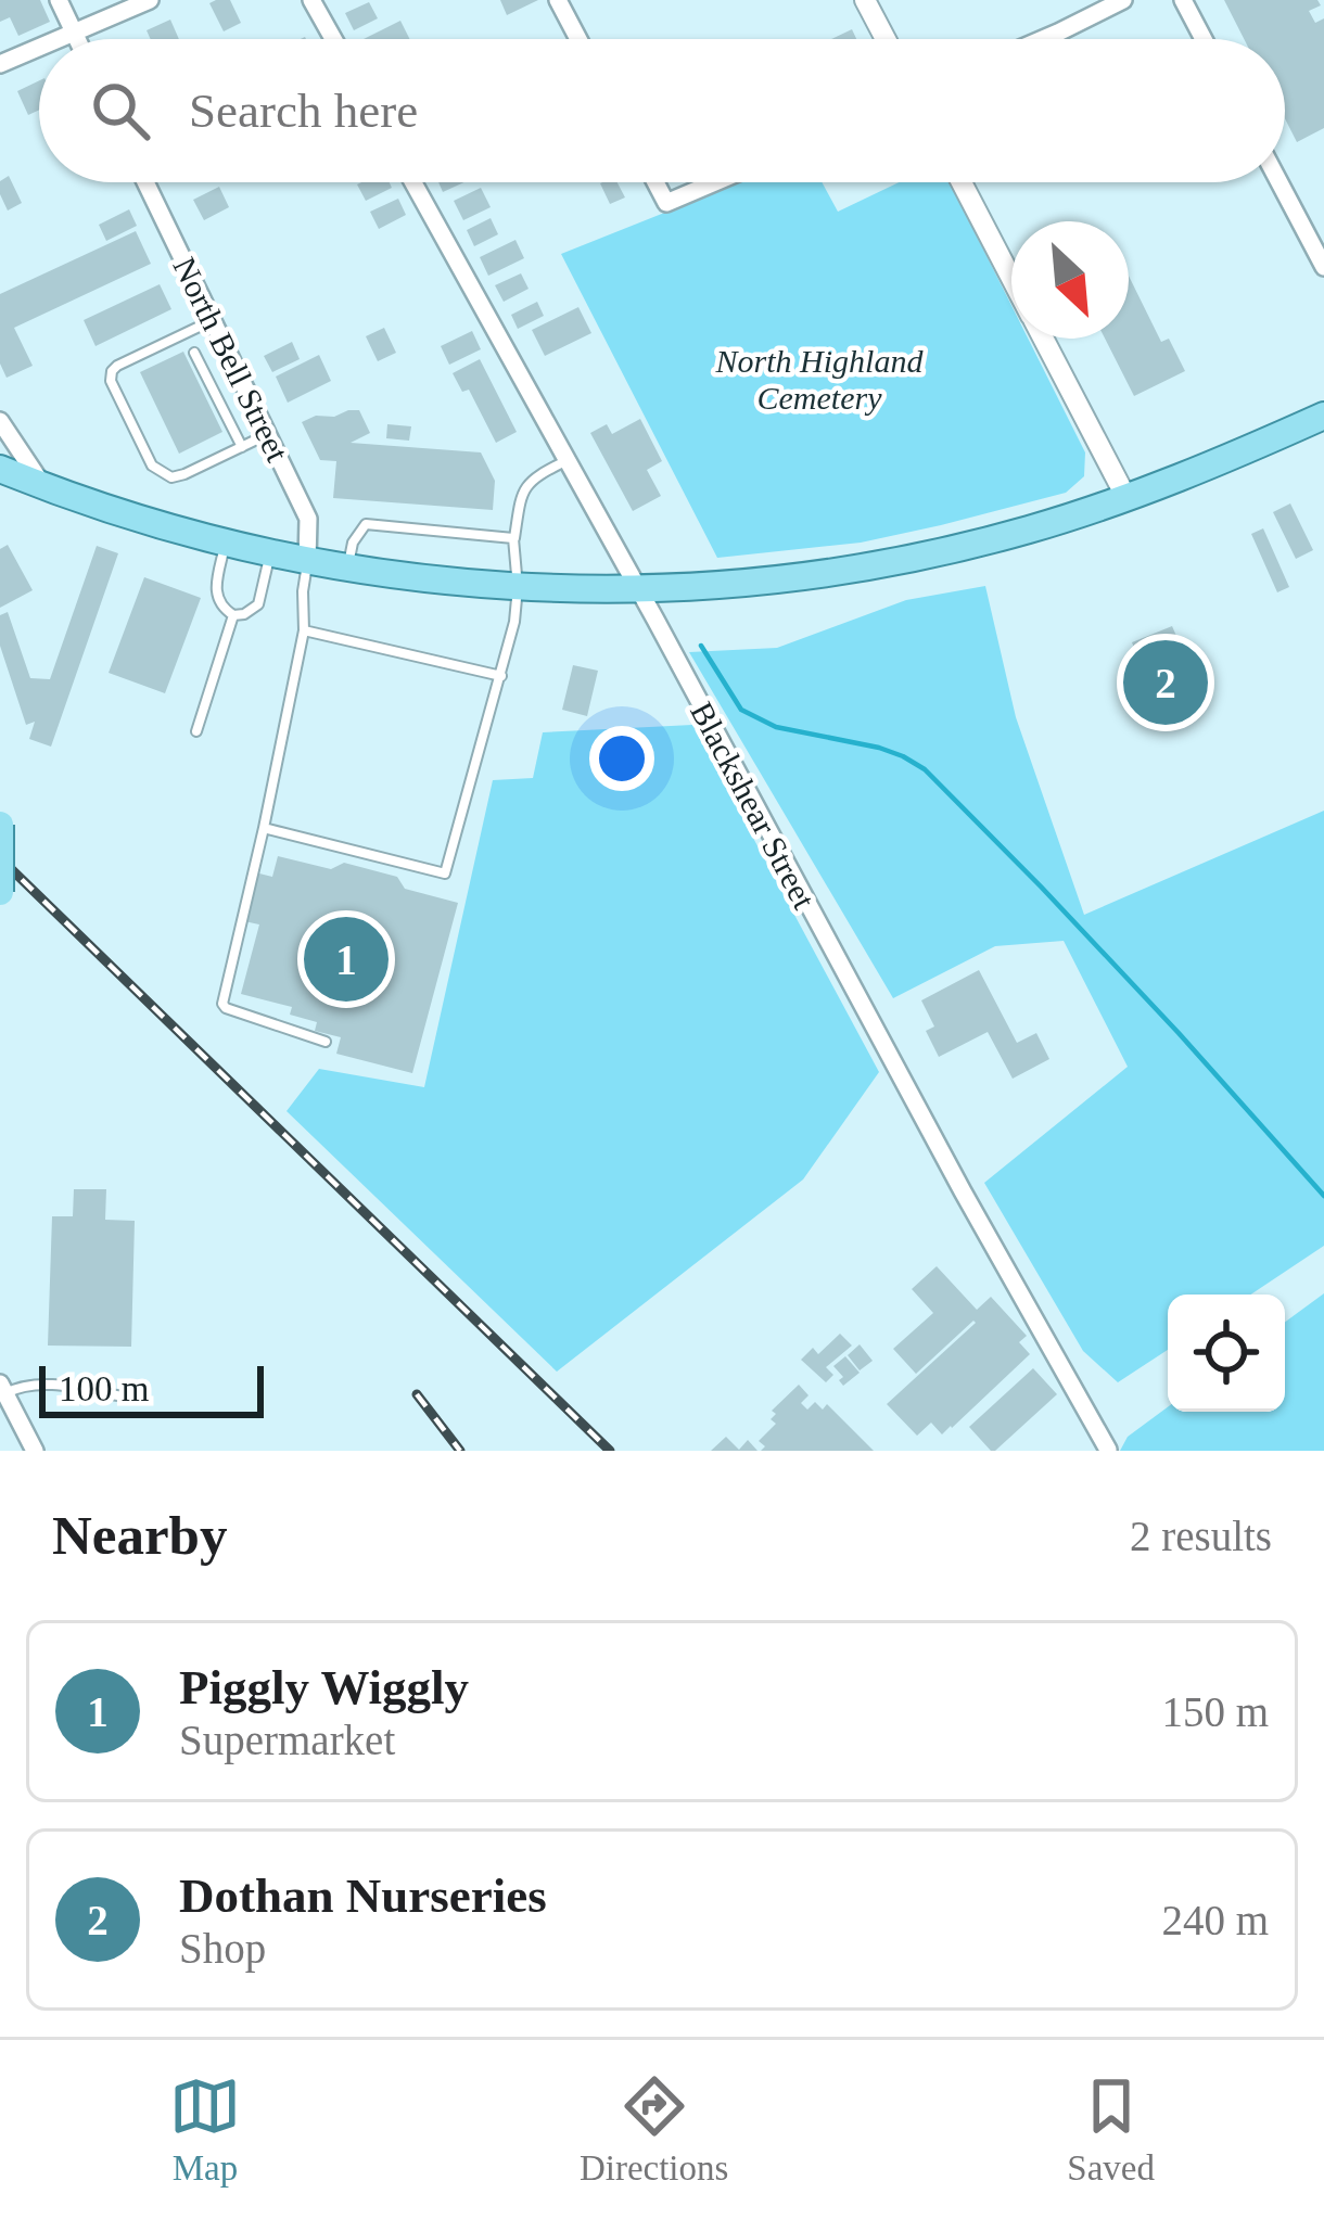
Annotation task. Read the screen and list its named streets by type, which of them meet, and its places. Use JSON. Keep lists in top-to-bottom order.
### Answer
{
  "streets": {
    "street": ["North Bell Street", "Blackshear Street"]
  },
  "parks": ["North Highland Cemetery"],
  "scale_bar": "100 m",
  "north": "bottom right",
  "page": {
    "search": "Search here",
    "pins": ["2", "1"],
    "scale": "100 m",
    "heading": ["Nearby", "2 results"],
    "list": [
      {
        "mark": "1",
        "name": "Piggly Wiggly",
        "note": "Supermarket",
        "value": "150 m"
      },
      {
        "mark": "2",
        "name": "Dothan Nurseries",
        "note": "Shop",
        "value": "240 m"
      }
    ],
    "nav": ["Map", "Directions", "Saved"]
  }
}
